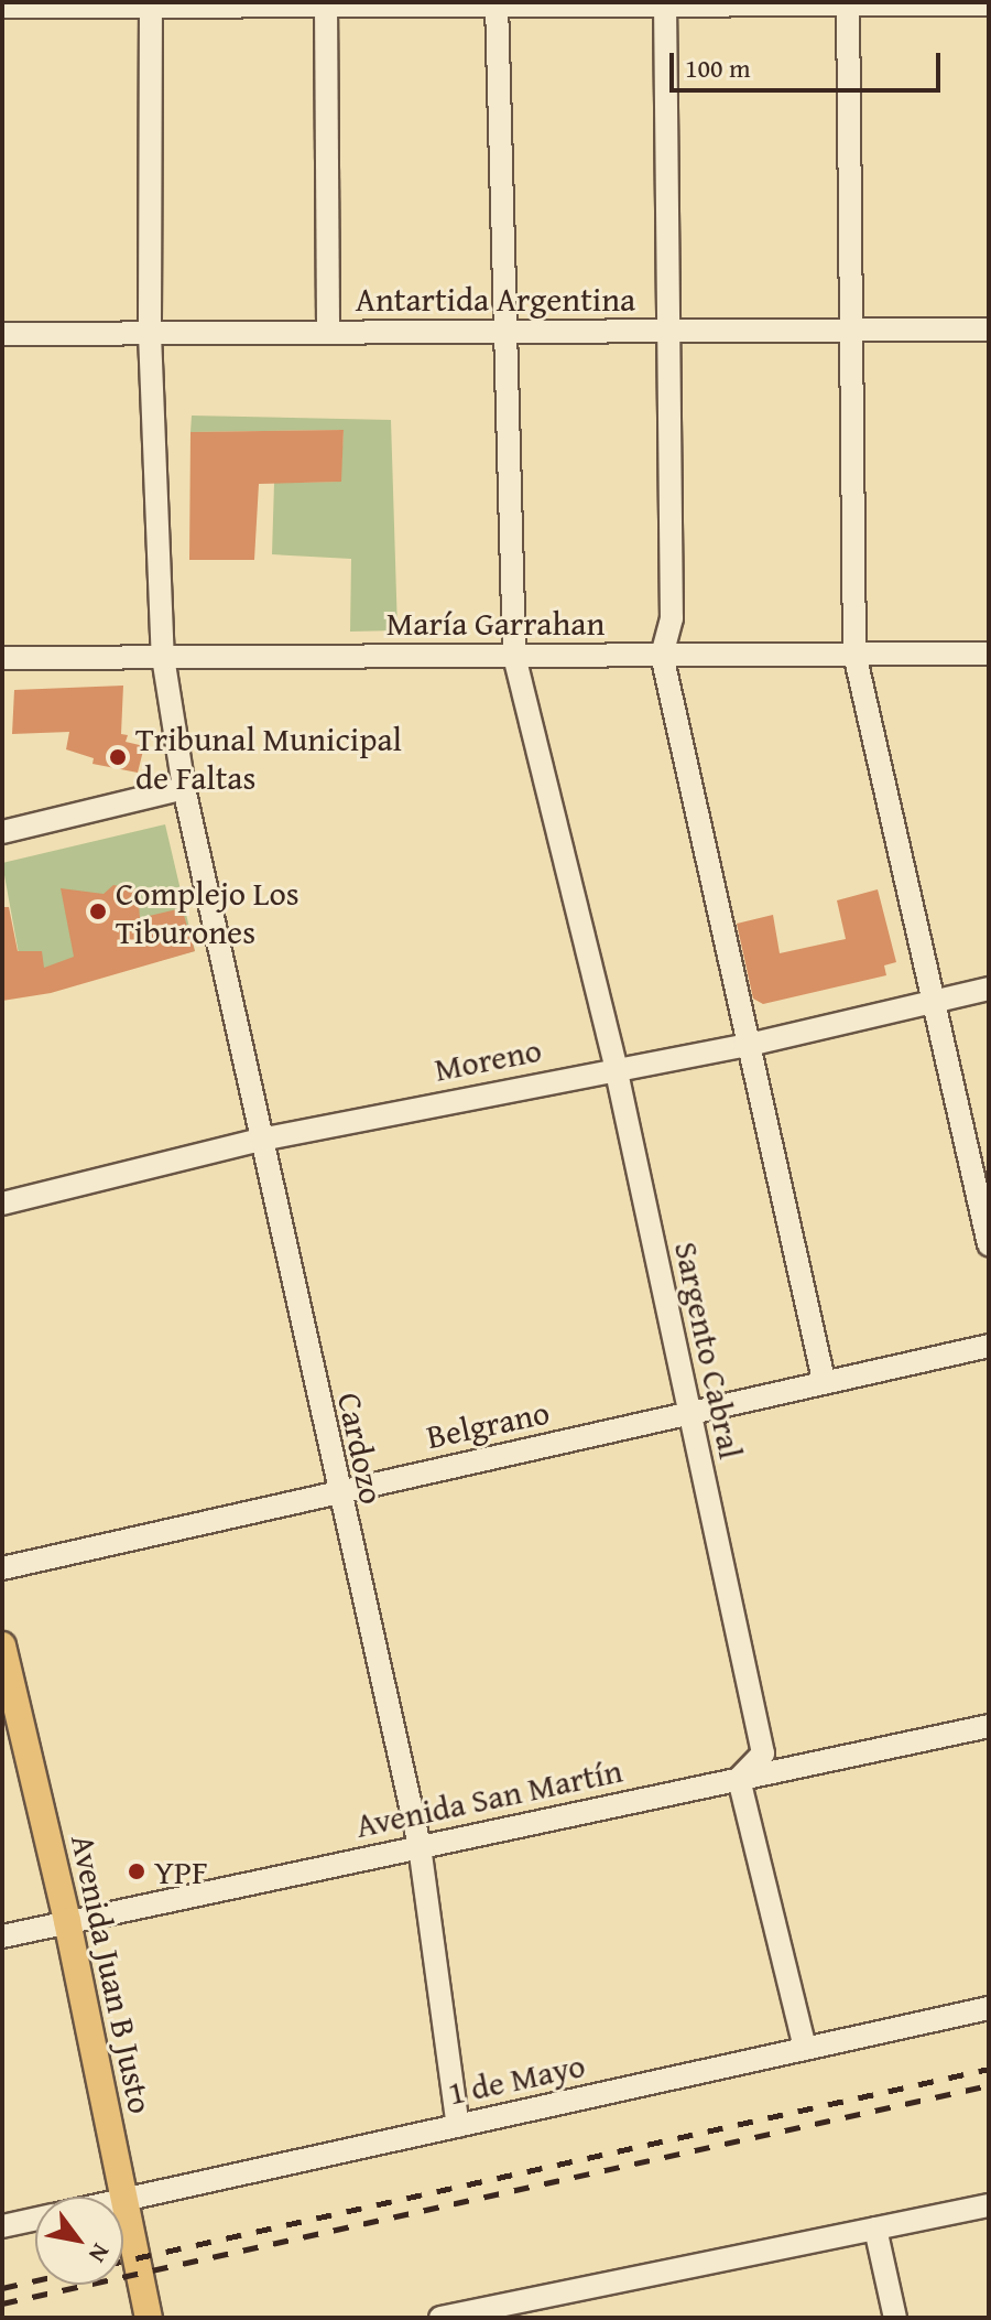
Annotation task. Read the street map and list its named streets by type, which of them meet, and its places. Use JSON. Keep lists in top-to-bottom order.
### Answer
{
  "streets": {
    "main road": ["Avenida Juan B Justo"],
    "street": [
      "Antartida Argentina",
      "María Garrahan",
      "Moreno",
      "Sargento Cabral",
      "Belgrano",
      "Cardozo",
      "Avenida San Martín",
      "1 de Mayo"
    ]
  },
  "crossings": [
    ["Antartida Argentina", "Sargento Cabral"],
    ["Antartida Argentina", "Cardozo"],
    ["María Garrahan", "Sargento Cabral"],
    ["María Garrahan", "Cardozo"],
    ["Moreno", "Sargento Cabral"],
    ["Moreno", "Cardozo"],
    ["Sargento Cabral", "Belgrano"],
    ["Sargento Cabral", "Avenida San Martín"],
    ["Belgrano", "Cardozo"],
    ["Cardozo", "Avenida San Martín"],
    ["Cardozo", "1 de Mayo"],
    ["Avenida San Martín", "Avenida Juan B Justo"]
  ],
  "places": ["Tribunal Municipal de Faltas", "Complejo Los Tiburones", "YPF"],
  "scale_bar": "100 m",
  "north": "bottom right"
}
